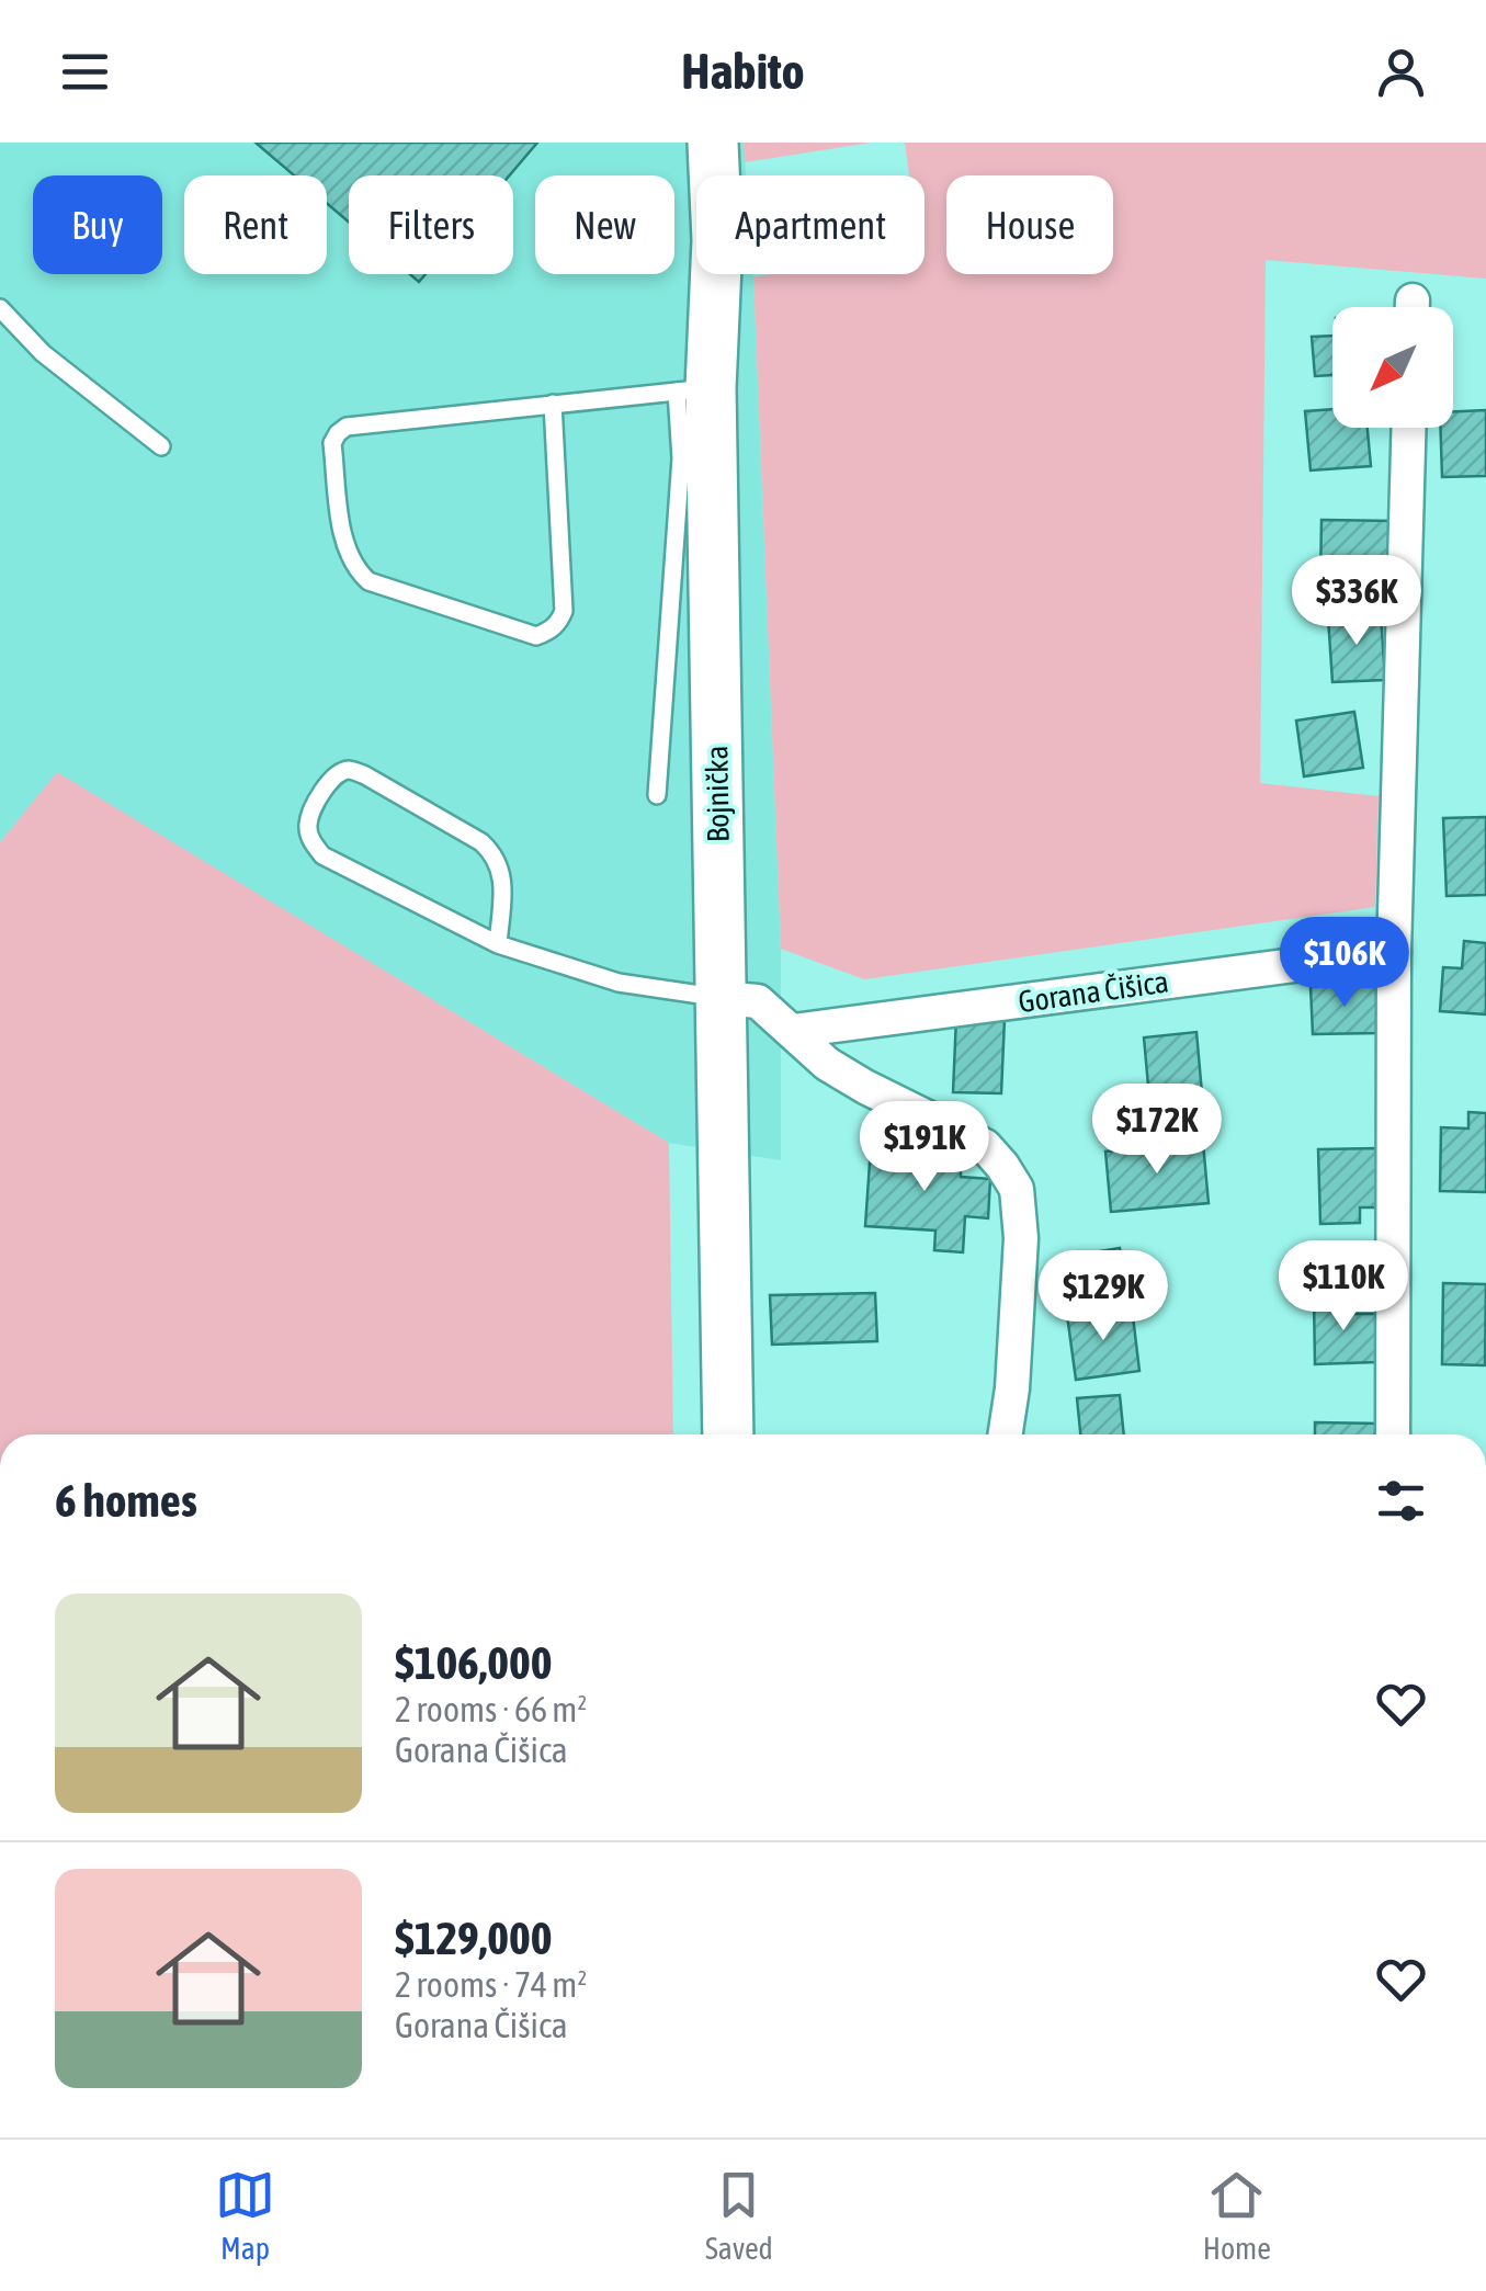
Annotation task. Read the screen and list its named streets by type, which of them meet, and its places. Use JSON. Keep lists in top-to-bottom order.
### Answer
{
  "streets": {
    "main road": ["Bojnička"],
    "street": ["Gorana Čišica"]
  },
  "north": "bottom left",
  "page": {
    "header": "Habito",
    "chip": [
      "Buy",
      "Rent",
      "Filters",
      "New",
      "Apartment",
      "House"
    ],
    "price": [
      "$336K",
      "$106K",
      "$172K",
      "$191K",
      "$110K",
      "$129K"
    ],
    "heading": "6 homes",
    "list": [
      {
        "name": "$106,000",
        "note": "2 rooms · 66 m² · Gorana Čišica"
      },
      {
        "name": "$129,000",
        "note": "2 rooms · 74 m² · Gorana Čišica"
      }
    ],
    "tabs": ["Map", "Saved", "Home"]
  }
}
